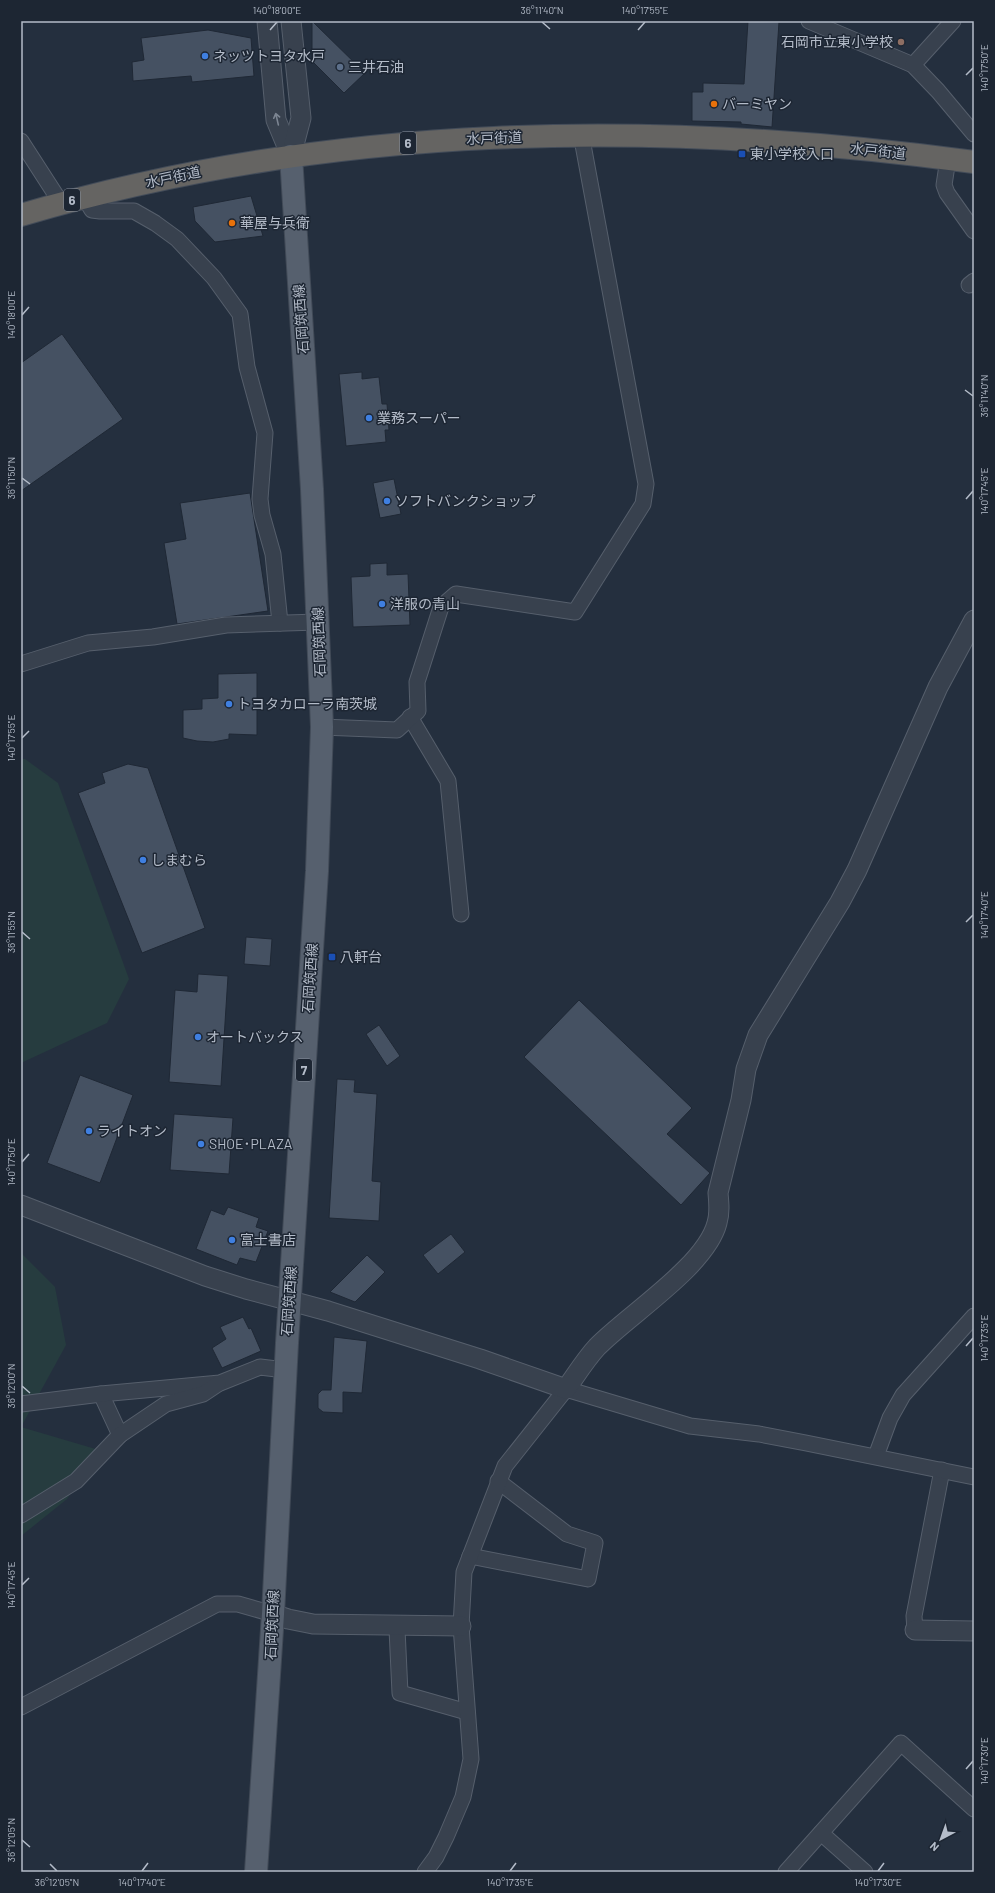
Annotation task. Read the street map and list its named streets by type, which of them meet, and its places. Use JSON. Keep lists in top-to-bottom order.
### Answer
{
  "streets": {
    "highway": ["水戸街道", "6"],
    "main road": ["石岡筑西線", "7"]
  },
  "crossings": [
    ["水戸街道", "石岡筑西線"]
  ],
  "places": {
    "other": [
      "石岡市立東小学校",
      "ネッツトヨタ水戸",
      "三井石油",
      "バーミヤン",
      "華屋与兵衛",
      "業務スーパー",
      "ソフトバンクショップ",
      "洋服の青山",
      "トヨタカローラ南茨城",
      "しまむら",
      "オートバックス",
      "ライトオン",
      "SHOE･PLAZA",
      "富士書店"
    ],
    "transit": ["東小学校入口", "八軒台"]
  },
  "north": "bottom left",
  "coordinates": [
    "140°18'00\"E",
    "36°11'40\"N",
    "140°17'55\"E",
    "140°17'50\"E",
    "36°11'50\"N",
    "140°17'45\"E",
    "140°17'40\"E",
    "36°11'55\"N",
    "140°17'35\"E",
    "36°12'00\"N",
    "140°17'30\"E",
    "36°12'05\"N"
  ]
}
